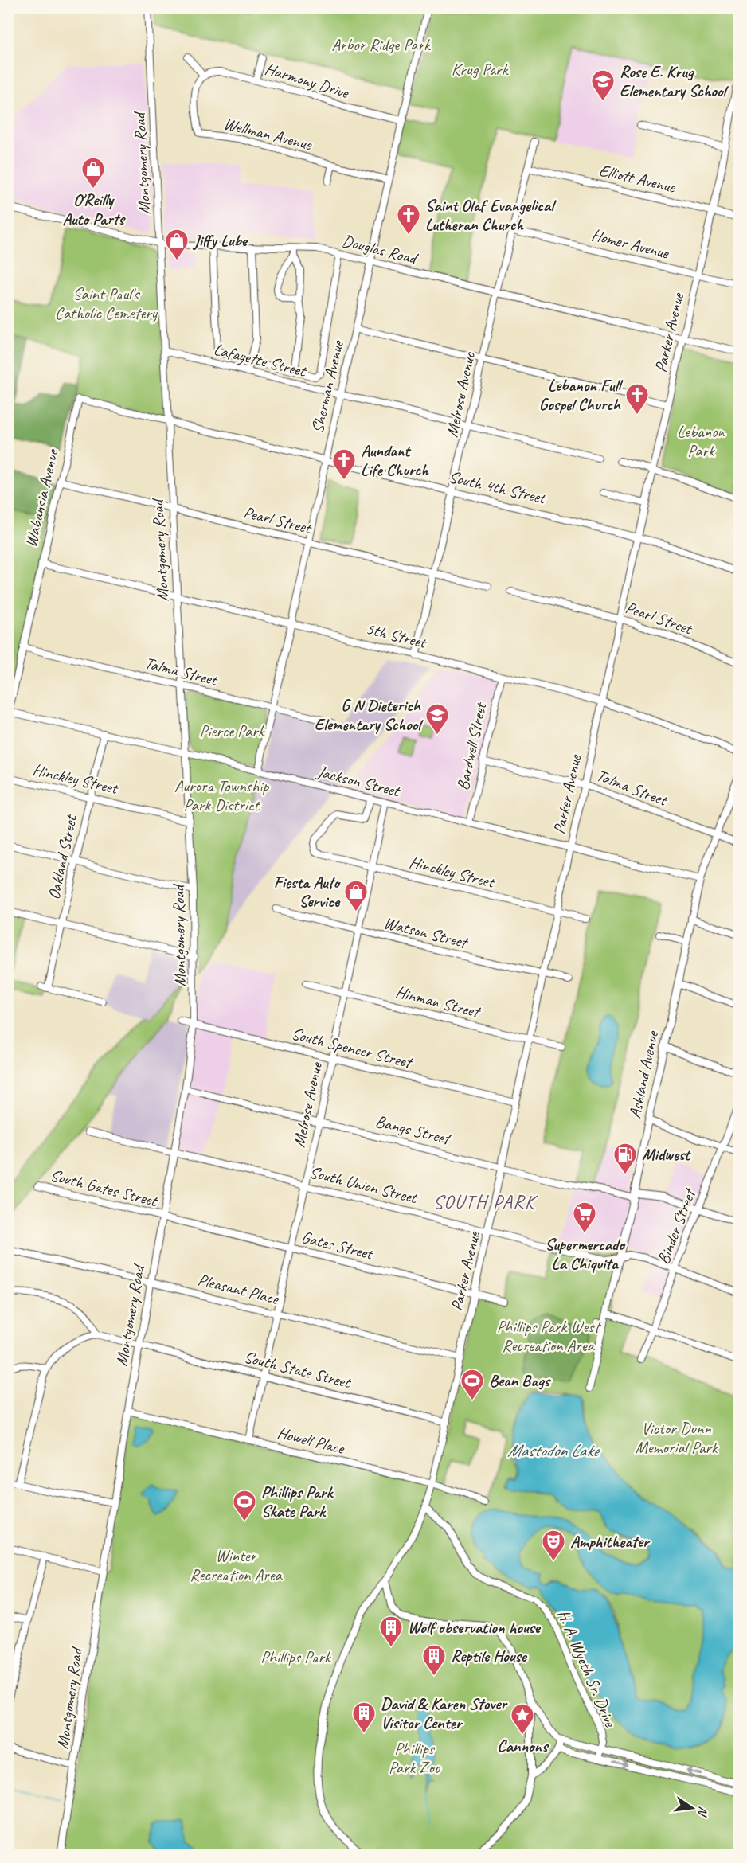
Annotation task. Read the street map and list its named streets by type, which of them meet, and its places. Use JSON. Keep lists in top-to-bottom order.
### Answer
{
  "streets": {
    "street": [
      "Harmony Drive",
      "Wellman Avenue",
      "Montgomery Road",
      "Elliott Avenue",
      "Homer Avenue",
      "Douglas Road",
      "Parker Avenue",
      "Lafayette Street",
      "Sherman Avenue",
      "Melrose Avenue",
      "South 4th Street",
      "Wabansia Avenue",
      "Pearl Street",
      "5th Street",
      "Talma Street",
      "Bardwell Street",
      "Hinckley Street",
      "Jackson Street",
      "Oakland Street",
      "Watson Street",
      "Hinman Street",
      "South Spencer Street",
      "Ashland Avenue",
      "Bangs Street",
      "South Union Street",
      "South Gates Street",
      "Binder Street",
      "Gates Street",
      "Pleasant Place",
      "South State Street",
      "Howell Place",
      "H. A. Wyeth Sr. Drive"
    ]
  },
  "crossings": [
    ["Harmony Drive", "Wellman Avenue"],
    ["Harmony Drive", "Sherman Avenue"],
    ["Wellman Avenue", "Sherman Avenue"],
    ["Montgomery Road", "Douglas Road"],
    ["Montgomery Road", "Lafayette Street"],
    ["Montgomery Road", "South 4th Street"],
    ["Montgomery Road", "Pearl Street"],
    ["Montgomery Road", "5th Street"],
    ["Montgomery Road", "Talma Street"],
    ["Montgomery Road", "Hinckley Street"],
    ["Montgomery Road", "Jackson Street"],
    ["Montgomery Road", "South Spencer Street"],
    ["Montgomery Road", "Bangs Street"],
    ["Montgomery Road", "South Union Street"],
    ["Montgomery Road", "South Gates Street"],
    ["Montgomery Road", "Gates Street"],
    ["Montgomery Road", "Pleasant Place"],
    ["Montgomery Road", "South State Street"],
    ["Montgomery Road", "Howell Place"],
    ["Elliott Avenue", "Parker Avenue"],
    ["Elliott Avenue", "Melrose Avenue"],
    ["Homer Avenue", "Parker Avenue"],
    ["Homer Avenue", "Melrose Avenue"],
    ["Douglas Road", "Parker Avenue"],
    ["Douglas Road", "Sherman Avenue"],
    ["Douglas Road", "Melrose Avenue"],
    ["Parker Avenue", "South 4th Street"],
    ["Parker Avenue", "Pearl Street"],
    ["Parker Avenue", "5th Street"],
    ["Parker Avenue", "Talma Street"],
    ["Parker Avenue", "Hinckley Street"],
    ["Parker Avenue", "Jackson Street"],
    ["Parker Avenue", "Watson Street"],
    ["Parker Avenue", "Hinman Street"],
    ["Parker Avenue", "South Spencer Street"],
    ["Parker Avenue", "Bangs Street"],
    ["Parker Avenue", "South Union Street"],
    ["Parker Avenue", "Gates Street"],
    ["Parker Avenue", "Pleasant Place"],
    ["Parker Avenue", "South State Street"],
    ["Parker Avenue", "Howell Place"],
    ["Parker Avenue", "H. A. Wyeth Sr. Drive"],
    ["Lafayette Street", "Sherman Avenue"],
    ["Lafayette Street", "Melrose Avenue"],
    ["Sherman Avenue", "South 4th Street"],
    ["Sherman Avenue", "Pearl Street"],
    ["Sherman Avenue", "5th Street"],
    ["Sherman Avenue", "Talma Street"],
    ["Sherman Avenue", "Jackson Street"],
    ["Melrose Avenue", "South 4th Street"],
    ["Melrose Avenue", "Pearl Street"],
    ["Melrose Avenue", "5th Street"],
    ["Melrose Avenue", "Hinckley Street"],
    ["Melrose Avenue", "Jackson Street"],
    ["Melrose Avenue", "Watson Street"],
    ["Melrose Avenue", "Hinman Street"],
    ["Melrose Avenue", "South Spencer Street"],
    ["Melrose Avenue", "Bangs Street"],
    ["Melrose Avenue", "South Union Street"],
    ["Melrose Avenue", "Gates Street"],
    ["Melrose Avenue", "Pleasant Place"],
    ["Melrose Avenue", "South State Street"],
    ["Melrose Avenue", "Howell Place"],
    ["South 4th Street", "Wabansia Avenue"],
    ["Wabansia Avenue", "Pearl Street"],
    ["Wabansia Avenue", "5th Street"],
    ["Wabansia Avenue", "Talma Street"],
    ["Wabansia Avenue", "Jackson Street"],
    ["5th Street", "Bardwell Street"],
    ["Talma Street", "Bardwell Street"],
    ["Talma Street", "Ashland Avenue"],
    ["Bardwell Street", "Jackson Street"],
    ["Hinckley Street", "Jackson Street"],
    ["Hinckley Street", "Oakland Street"],
    ["Jackson Street", "Oakland Street"],
    ["Jackson Street", "Ashland Avenue"],
    ["Ashland Avenue", "Bangs Street"],
    ["Ashland Avenue", "South Union Street"],
    ["Bangs Street", "Binder Street"],
    ["South Union Street", "Binder Street"],
    ["South Gates Street", "Gates Street"]
  ],
  "districts": ["SOUTH PARK"],
  "water": ["Mastodon Lake"],
  "parks": [
    "Arbor Ridge Park",
    "Krug Park",
    "Saint Paul's Catholic Cemetery",
    "Lebanon Park",
    "Pierce Park",
    "Aurora Township Park District",
    "Phillips Park West Recreation Area",
    "Victor Dunn Memorial Park",
    "Winter Recreation Area",
    "Phillips Park",
    "Phillips Park Zoo"
  ],
  "places": {
    "school or university": ["Rose E. Krug Elementary School", "G N Dieterich Elementary School"],
    "shop": ["O'Reilly Auto Parts", "Jiffy Lube", "Fiesta Auto Service"],
    "church": ["Saint Olaf Evangelical Lutheran Church", "Lebanon Full Gospel Church", "Aundant Life Church"],
    "fuel station": ["Midwest"],
    "supermarket": ["Supermercado La Chiquita"],
    "sports": ["Bean Bags", "Phillips Park Skate Park"],
    "theatre": ["Amphitheater"],
    "building": ["Wolf observation house", "Reptile House", "David & Karen Stover Visitor Center"],
    "place": ["Cannons"]
  },
  "north": "right"
}
